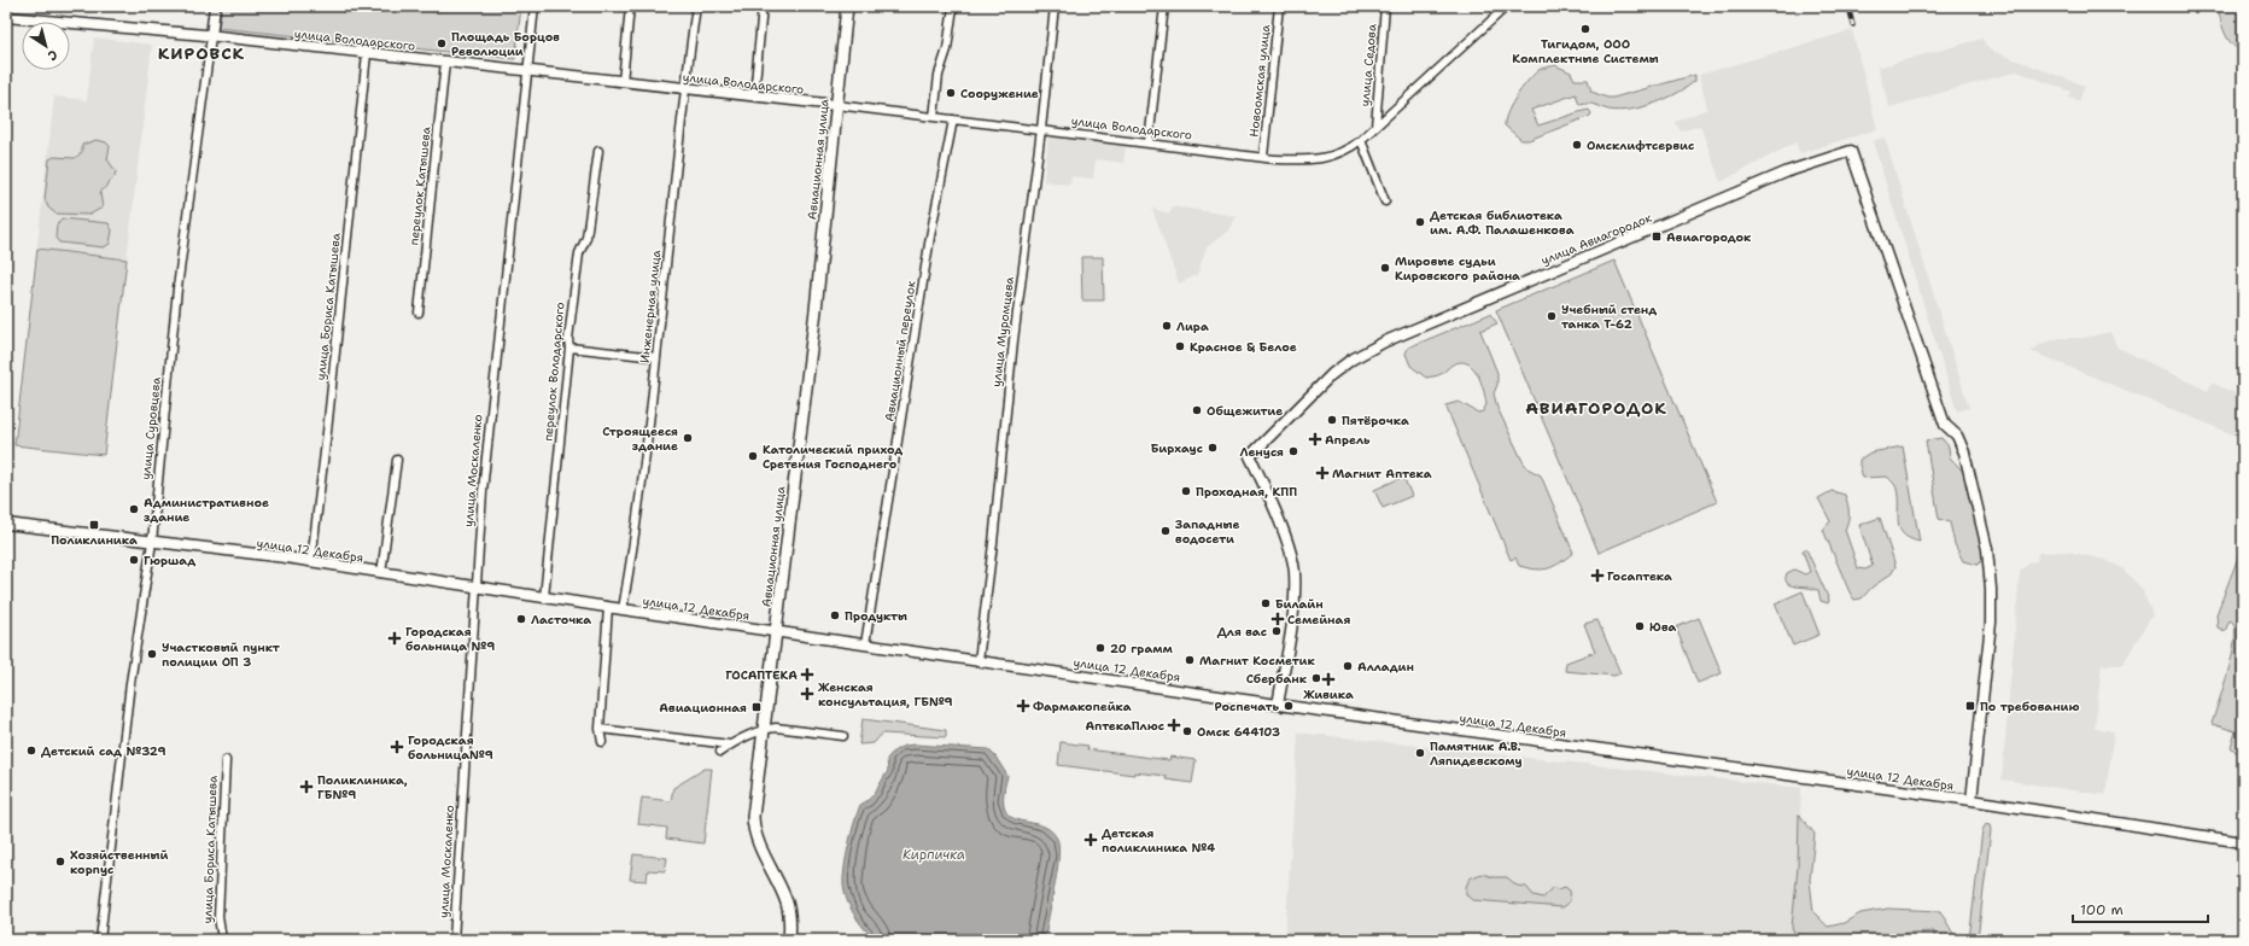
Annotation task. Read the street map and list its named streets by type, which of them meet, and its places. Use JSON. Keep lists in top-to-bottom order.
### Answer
{
  "streets": {
    "main road": ["Авиационная улица"],
    "street": [
      "улица Володарского",
      "улица Седова",
      "Новоомская улица",
      "переулок Катышева",
      "улица Авиагородок",
      "улица Бориса Катышева",
      "Инженерная улица",
      "улица Муромцева",
      "Авиационный переулок",
      "переулок Володарского",
      "улица Суровцева",
      "улица Москаленко",
      "улица 12 Декабря"
    ]
  },
  "crossings": [
    ["улица Володарского", "улица Седова"],
    ["улица Володарского", "Новоомская улица"],
    ["улица Володарского", "Авиационная улица"],
    ["улица Володарского", "переулок Катышева"],
    ["улица Володарского", "улица Бориса Катышева"],
    ["улица Володарского", "Инженерная улица"],
    ["улица Володарского", "улица Муромцева"],
    ["улица Володарского", "Авиационный переулок"],
    ["улица Володарского", "улица Суровцева"],
    ["улица Володарского", "улица Москаленко"],
    ["Авиационная улица", "улица 12 Декабря"],
    ["улица Авиагородок", "улица 12 Декабря"],
    ["улица Бориса Катышева", "улица 12 Декабря"],
    ["Инженерная улица", "улица 12 Декабря"],
    ["улица Муромцева", "улица 12 Декабря"],
    ["Авиационный переулок", "улица 12 Декабря"],
    ["переулок Володарского", "улица 12 Декабря"],
    ["улица Суровцева", "улица 12 Декабря"],
    ["улица Москаленко", "улица 12 Декабря"]
  ],
  "districts": ["КИРОВСК", "АВИАГОРОДОК"],
  "water": ["Кирпичка"],
  "places": {
    "other": [
      "Тигидом, ООО Комплектные Системы",
      "Площадь Борцов Революции",
      "Сооружение",
      "Омсклифтсервис",
      "Детская библиотека им. А.Ф. Палашенкова",
      "Мировые судьи Кировского района",
      "Учебный стенд танка Т-62",
      "Лира",
      "Красное & Белое",
      "Общежитие",
      "Пятёрочка",
      "Строящееся здание",
      "Бирхаус",
      "Ленуся",
      "Католический приход Сретения Господнего",
      "Проходная, КПП",
      "Административное здание",
      "Западные водосети",
      "Гюршад",
      "Билайн",
      "Продукты",
      "Ласточка",
      "Юва",
      "Для вас",
      "20 грамм",
      "Участковый пункт полиции ОП 3",
      "Магнит Косметик",
      "Алладин",
      "Сбербанк",
      "Роспечать",
      "Омск 644103",
      "Детский сад №329",
      "Памятник А.В. Ляпидевскому",
      "Хозяйственный корпус"
    ],
    "transit": [
      "Авиагородок",
      "Поликлиника",
      "По требованию",
      "Авиационная"
    ],
    "health": [
      "Апрель",
      "Магнит Аптека",
      "Госаптека",
      "Семейная",
      "Городская больница №9",
      "ГОСАПТЕКА",
      "Живика",
      "Женская консультация, ГБ№9",
      "Фармакопейка",
      "АптекаПлюс",
      "Городская больница№9",
      "Поликлиника, ГБ№9",
      "Детская поликлиника №4"
    ]
  },
  "scale_bar": "100 m",
  "north": "bottom right"
}
